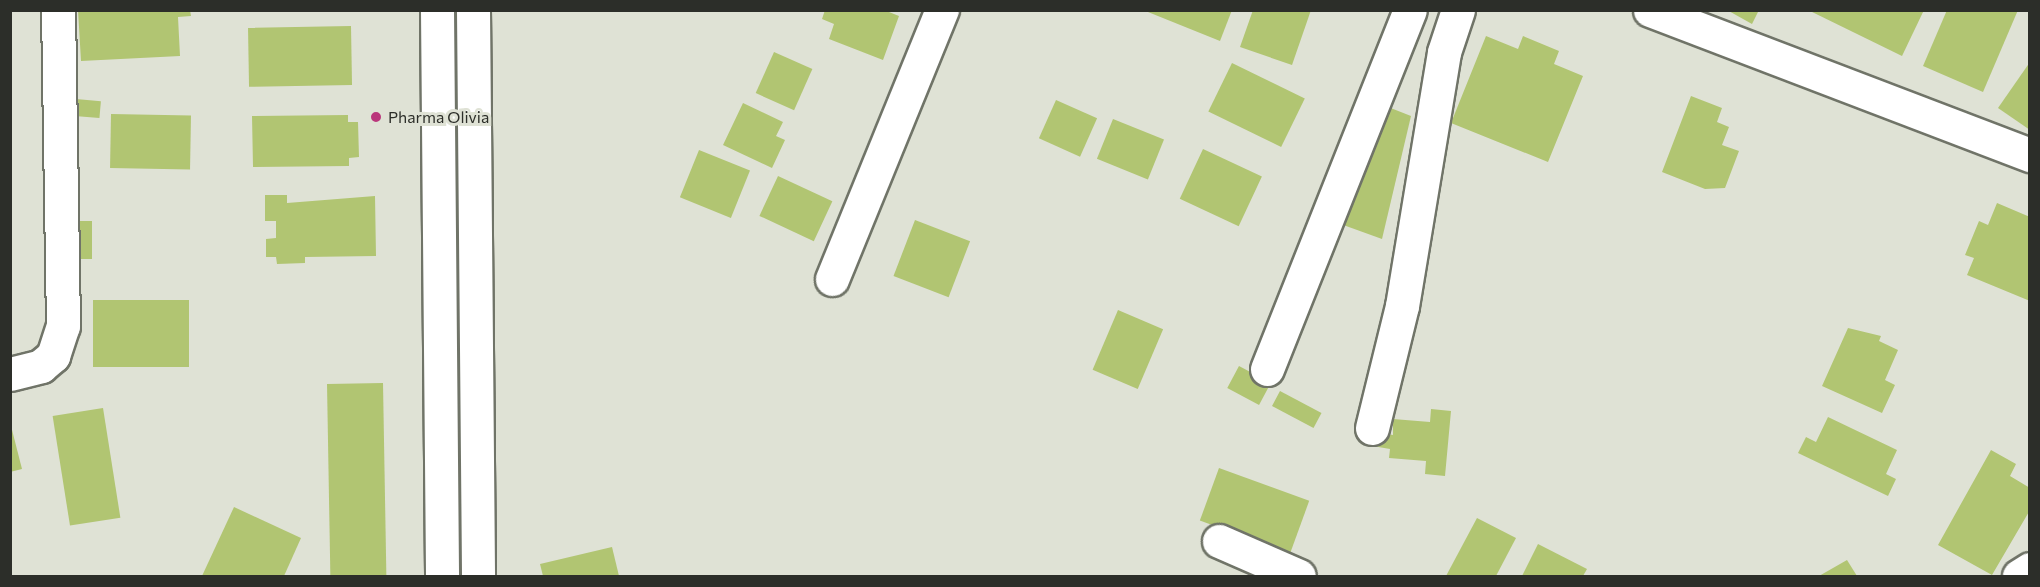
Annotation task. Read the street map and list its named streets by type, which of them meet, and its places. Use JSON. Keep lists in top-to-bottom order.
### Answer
{
  "places": ["Pharma Olivia"]
}
